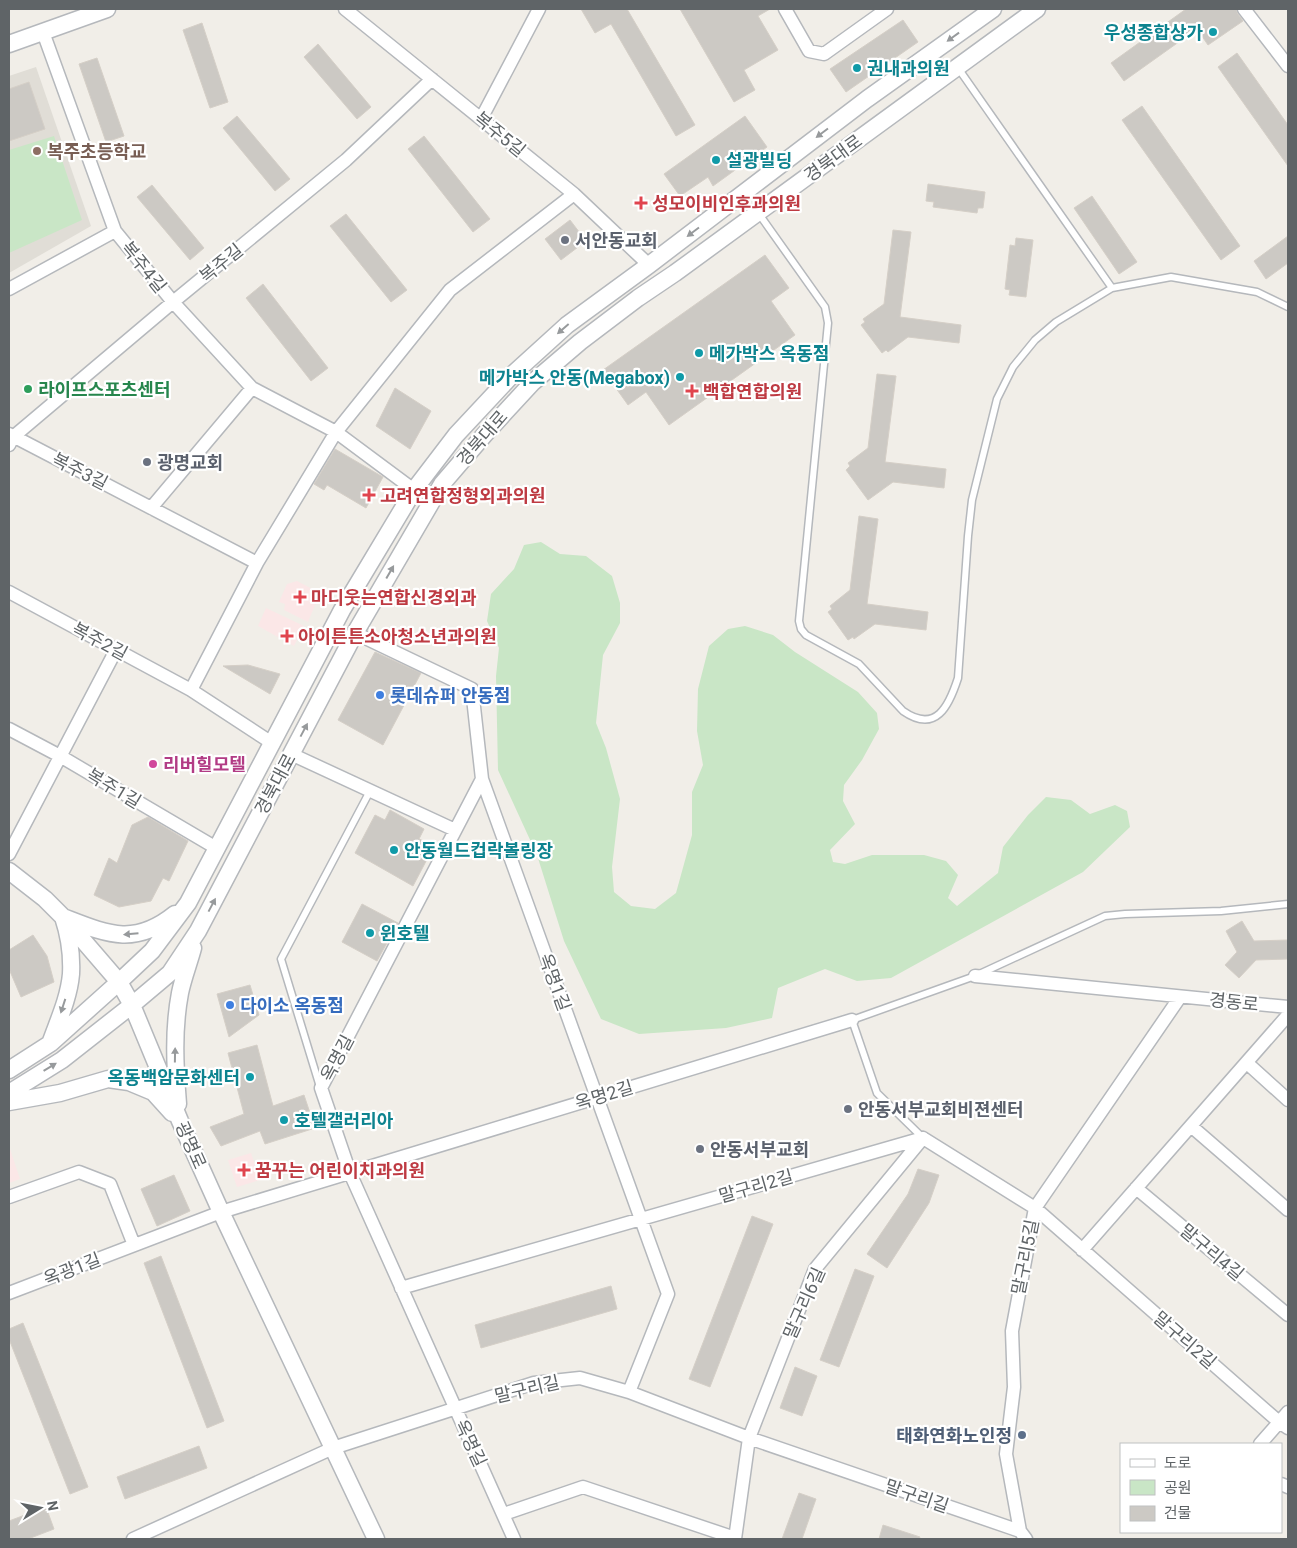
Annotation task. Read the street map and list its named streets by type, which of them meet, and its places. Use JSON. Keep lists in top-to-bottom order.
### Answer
{
  "streets": {
    "street": [
      "복주5길",
      "경북대로",
      "복주길",
      "복주4길",
      "복주3길",
      "복주2길",
      "복주1길",
      "옥명1길",
      "경동로",
      "옥명길",
      "옥명2길",
      "광명로",
      "말구리2길",
      "말구리4길",
      "말구리5길",
      "옥광1길",
      "말구리6길",
      "말구리길"
    ]
  },
  "crossings": [
    ["복주5길", "경북대로"],
    ["복주5길", "복주길"],
    ["경북대로", "복주4길"],
    ["경북대로", "복주2길"],
    ["경북대로", "복주1길"],
    ["경북대로", "옥명1길"],
    ["경북대로", "광명로"],
    ["복주길", "복주4길"],
    ["복주길", "복주3길"],
    ["옥명1길", "옥명길"],
    ["옥명1길", "옥명2길"],
    ["옥명1길", "말구리2길"],
    ["옥명1길", "말구리길"],
    ["경동로", "말구리5길"],
    ["옥명길", "옥명2길"],
    ["옥명길", "말구리2길"],
    ["옥명길", "말구리길"],
    ["옥명2길", "광명로"],
    ["옥명2길", "옥광1길"],
    ["광명로", "옥광1길"],
    ["광명로", "말구리길"],
    ["말구리2길", "말구리5길"],
    ["말구리2길", "말구리6길"],
    ["말구리5길", "말구리길"],
    ["말구리6길", "말구리길"]
  ],
  "places": {
    "other": [
      "우성종합상가",
      "권내과의원",
      "복주초등학교",
      "설광빌딩",
      "서안동교회",
      "메가박스 옥동점",
      "메가박스 안동(Megabox)",
      "라이프스포츠센터",
      "광명교회",
      "롯데슈퍼 안동점",
      "리버힐모텔",
      "안동월드컵락볼링장",
      "윈호텔",
      "다이소 옥동점",
      "옥동백암문화센터",
      "안동서부교회비젼센터",
      "호텔갤러리아",
      "안동서부교회",
      "태화연화노인정"
    ],
    "health": [
      "성모이비인후과의원",
      "백합연합의원",
      "고려연합정형외과의원",
      "마디웃는연합신경외과",
      "아이튼튼소아청소년과의원",
      "꿈꾸는 어린이치과의원"
    ]
  },
  "legend": ["도로", "공원", "건물"],
  "north": "right"
}
